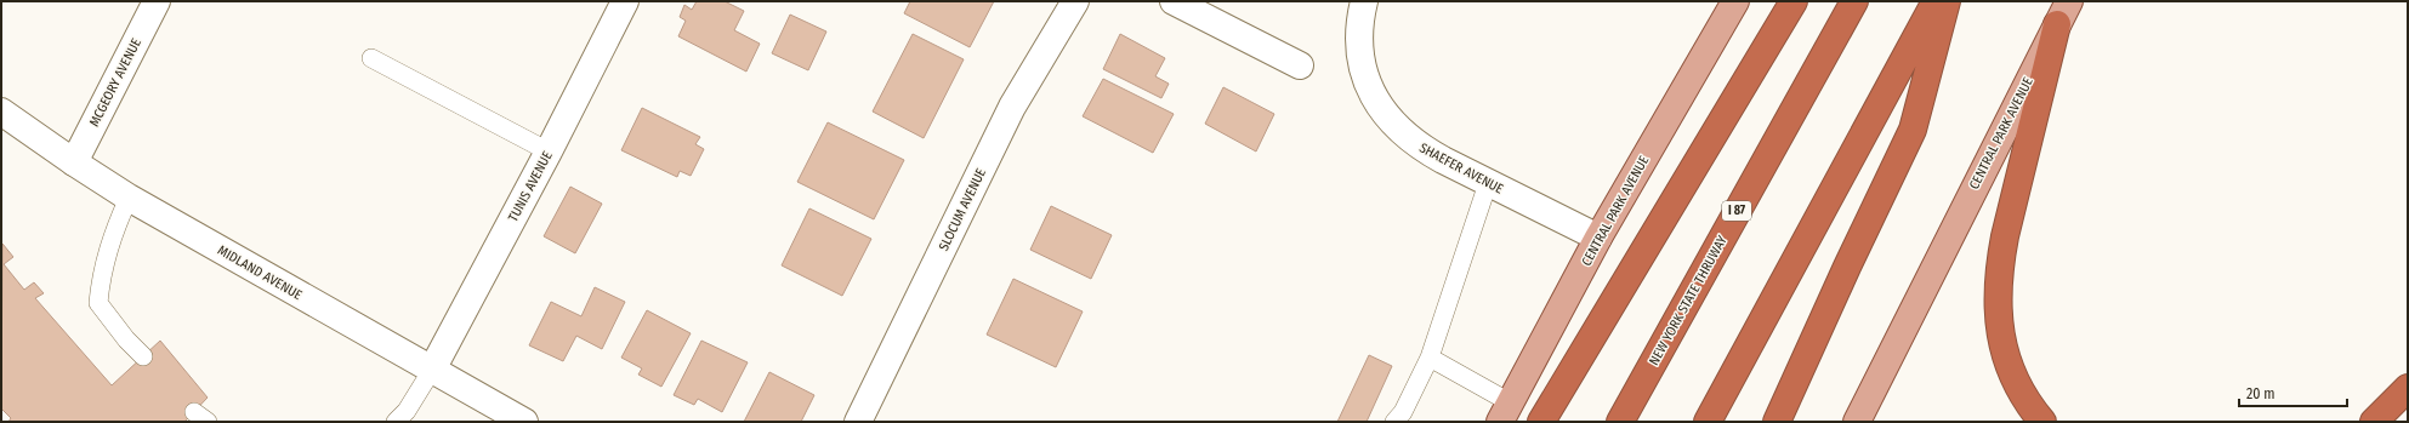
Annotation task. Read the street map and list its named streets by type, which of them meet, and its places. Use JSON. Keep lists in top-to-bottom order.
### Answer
{
  "streets": {
    "highway": ["I 87", "NEW YORK STATE THRUWAY"],
    "main road": ["CENTRAL PARK AVENUE"],
    "street": [
      "MCGEORY AVENUE",
      "SHAEFER AVENUE",
      "TUNIS AVENUE",
      "SLOCUM AVENUE",
      "MIDLAND AVENUE"
    ]
  },
  "crossings": [
    ["MCGEORY AVENUE", "MIDLAND AVENUE"],
    ["CENTRAL PARK AVENUE", "SHAEFER AVENUE"],
    ["TUNIS AVENUE", "MIDLAND AVENUE"]
  ],
  "scale_bar": "20 m"
}
